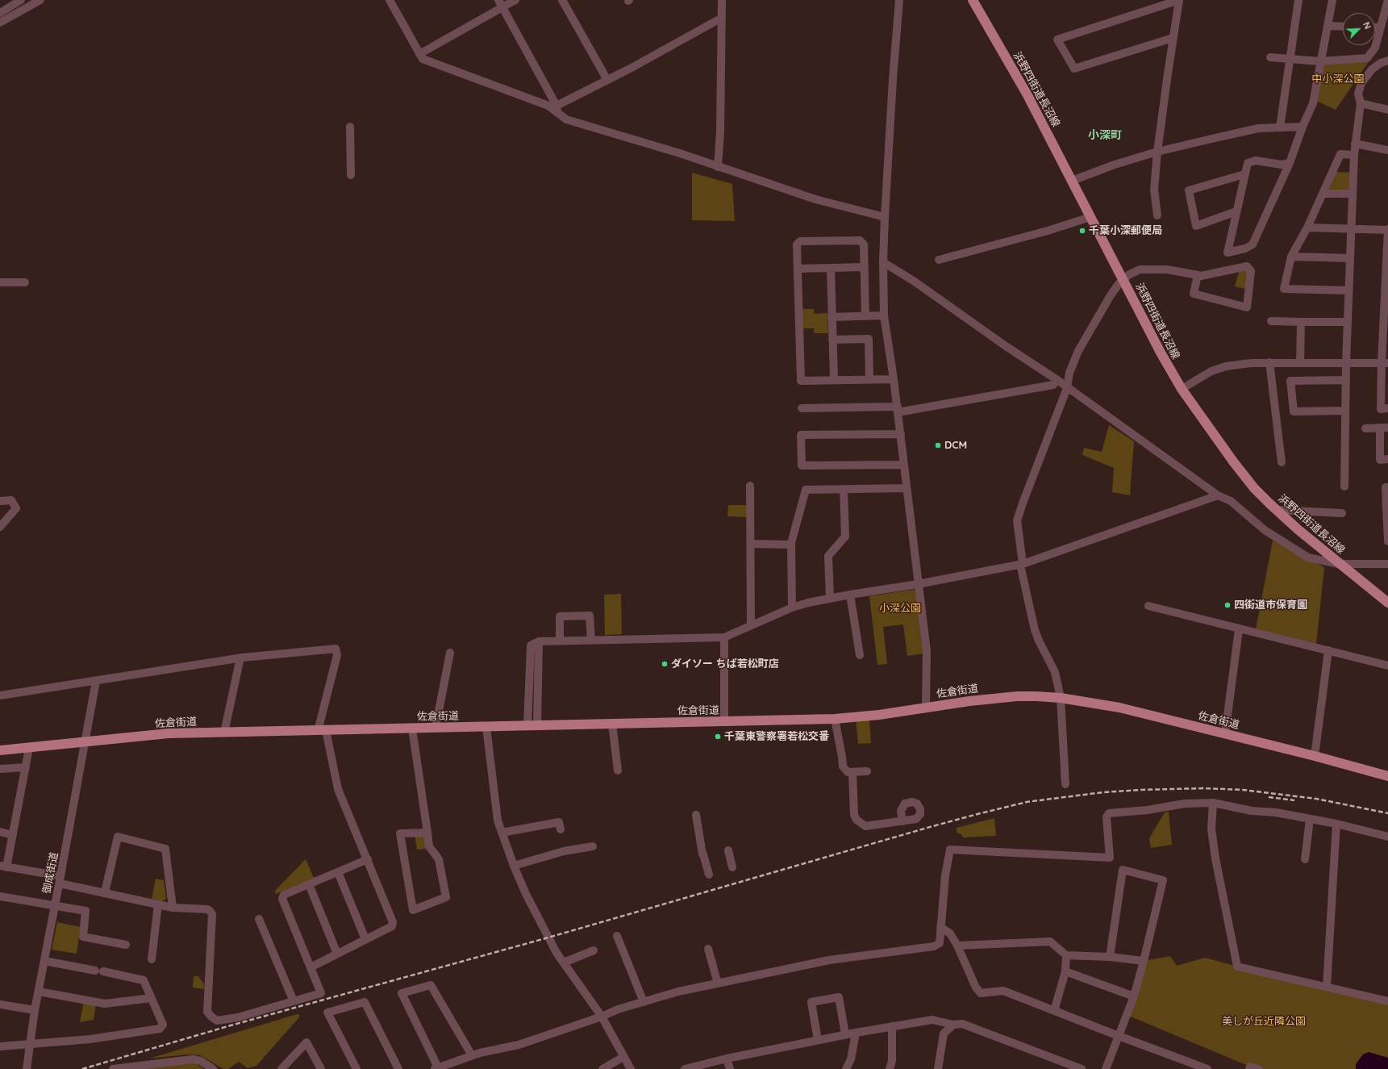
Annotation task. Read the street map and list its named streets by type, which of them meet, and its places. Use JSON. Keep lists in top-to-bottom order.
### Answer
{
  "streets": {
    "main road": ["浜野四街道長沼線", "佐倉街道"],
    "street": ["御成街道"]
  },
  "crossings": [
    ["佐倉街道", "御成街道"]
  ],
  "districts": ["小深町"],
  "parks": ["中小深公園", "小深公園", "美しが丘近隣公園"],
  "places": [
    "千葉小深郵便局",
    "DCM",
    "四街道市保育園",
    "ダイソー ちば若松町店",
    "千葉東警察署若松交番"
  ],
  "north": "top right"
}
